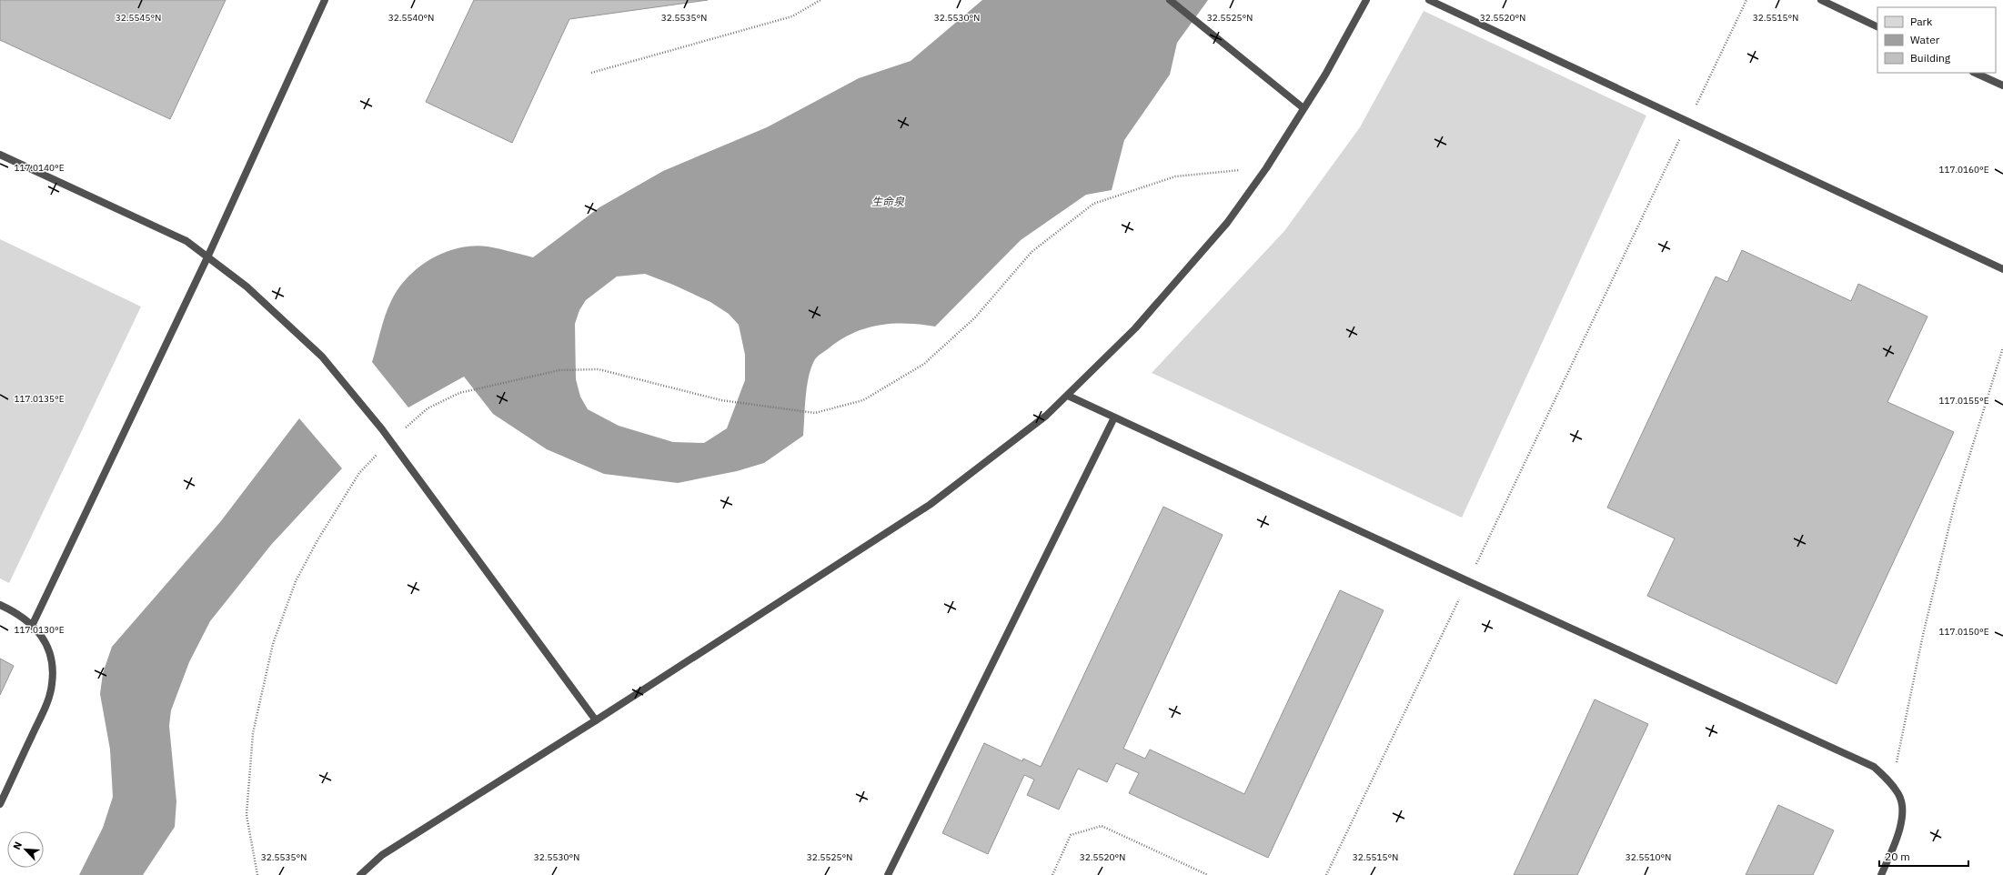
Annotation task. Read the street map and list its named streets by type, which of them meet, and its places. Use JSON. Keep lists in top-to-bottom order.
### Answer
{
  "water": ["生命泉"],
  "legend": ["Park", "Water", "Building"],
  "scale_bar": "20 m",
  "north": "top left",
  "coordinates": [
    "32.5545°N",
    "32.5540°N",
    "32.5535°N",
    "32.5530°N",
    "32.5525°N",
    "32.5520°N",
    "32.5515°N",
    "117.0140°E",
    "117.0160°E",
    "117.0135°E",
    "117.0155°E",
    "117.0130°E",
    "117.0150°E",
    "32.5510°N"
  ]
}
